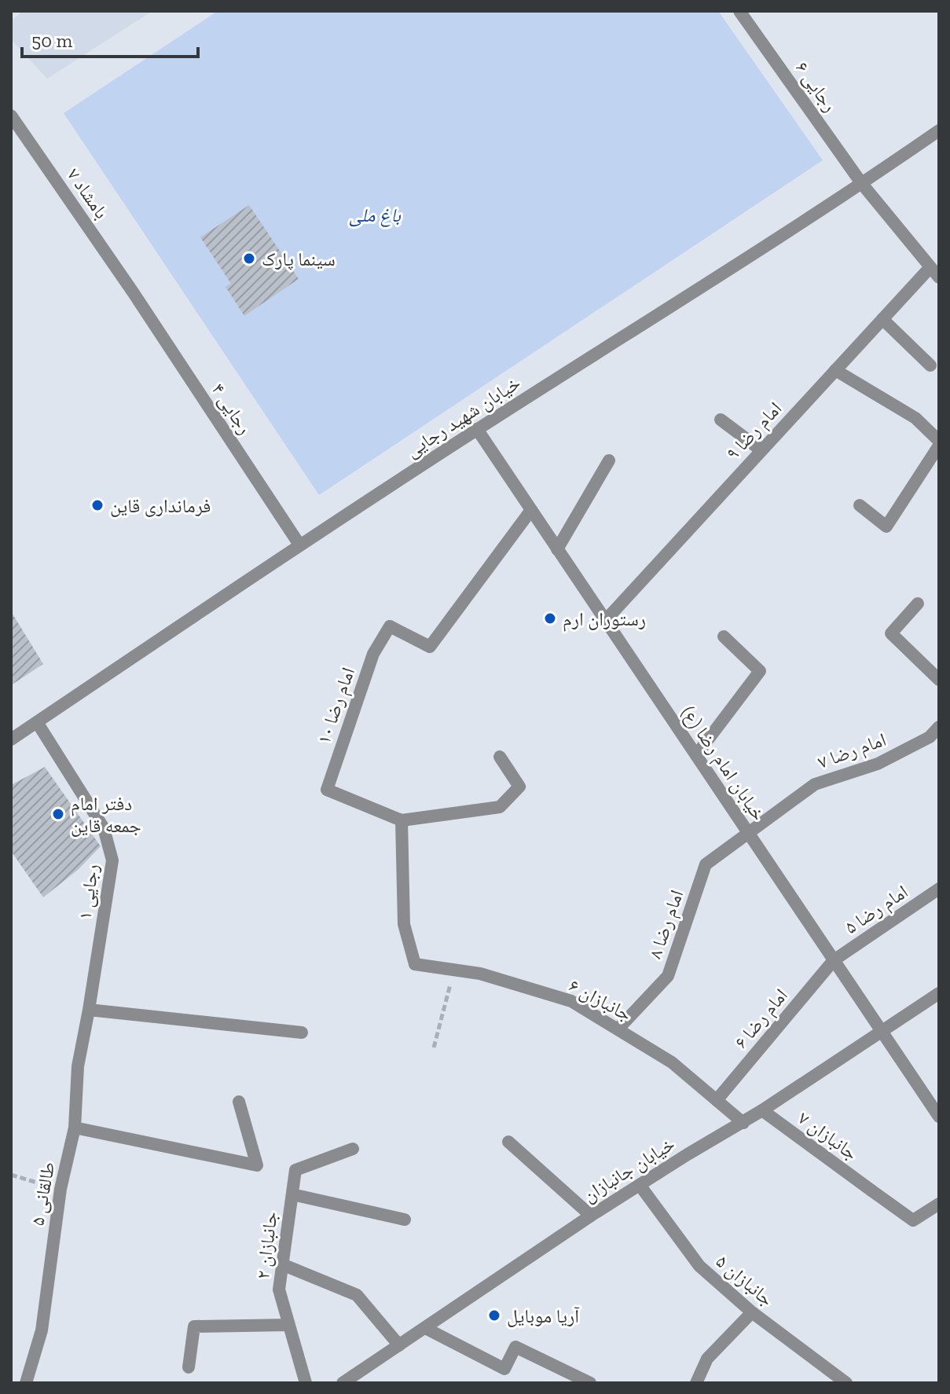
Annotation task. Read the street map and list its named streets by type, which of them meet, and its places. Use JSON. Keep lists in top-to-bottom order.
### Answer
{
  "streets": {
    "street": [
      "رجایی ۶",
      "بامشاد ۷",
      "رجایی ۴",
      "خیابان شهید رجایی",
      "امام رضا ۹",
      "امام رضا ۱۰",
      "امام رضا ۷",
      "خیابان امام رضا (ع)",
      "رجایی ۱",
      "امام رضا ۵",
      "امام رضا ۸",
      "جانبازان ۶",
      "امام رضا ۶",
      "جانبازان ۷",
      "خیابان جانبازان",
      "طالقانی ۵",
      "جانبازان ۲",
      "جانبازان ۵"
    ]
  },
  "crossings": [
    ["رجایی ۶", "خیابان شهید رجایی"],
    ["رجایی ۶", "امام رضا ۹"],
    ["بامشاد ۷", "رجایی ۴"],
    ["رجایی ۴", "خیابان شهید رجایی"],
    ["خیابان شهید رجایی", "خیابان امام رضا (ع)"],
    ["خیابان شهید رجایی", "رجایی ۱"],
    ["امام رضا ۹", "خیابان امام رضا (ع)"],
    ["امام رضا ۱۰", "خیابان امام رضا (ع)"],
    ["امام رضا ۱۰", "جانبازان ۶"],
    ["امام رضا ۷", "خیابان امام رضا (ع)"],
    ["امام رضا ۷", "امام رضا ۸"],
    ["خیابان امام رضا (ع)", "امام رضا ۵"],
    ["خیابان امام رضا (ع)", "امام رضا ۸"],
    ["خیابان امام رضا (ع)", "امام رضا ۶"],
    ["خیابان امام رضا (ع)", "خیابان جانبازان"],
    ["رجایی ۱", "طالقانی ۵"],
    ["امام رضا ۵", "امام رضا ۶"],
    ["امام رضا ۸", "جانبازان ۶"],
    ["جانبازان ۶", "امام رضا ۶"],
    ["جانبازان ۶", "خیابان جانبازان"],
    ["جانبازان ۷", "خیابان جانبازان"],
    ["خیابان جانبازان", "جانبازان ۵"]
  ],
  "parks": ["باغ ملی"],
  "places": [
    "سینما پارک",
    "فرمانداری قاین",
    "رستوران ارم",
    "دفتر امام جمعه قاین",
    "آریا موبایل"
  ],
  "scale_bar": "50 m"
}
